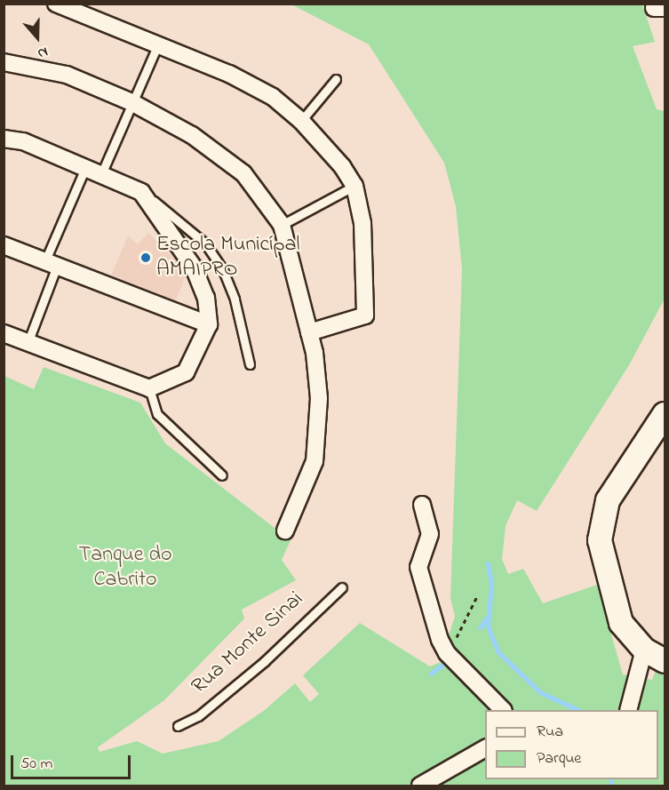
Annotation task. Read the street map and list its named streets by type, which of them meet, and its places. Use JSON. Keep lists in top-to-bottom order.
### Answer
{
  "streets": {
    "lane": ["Rua Monte Sinai"]
  },
  "parks": ["Tanque do Cabrito"],
  "places": ["Escola Municípal AMAIPRO"],
  "legend": ["Rua", "Parque"],
  "scale_bar": "50 m",
  "north": "bottom"
}
